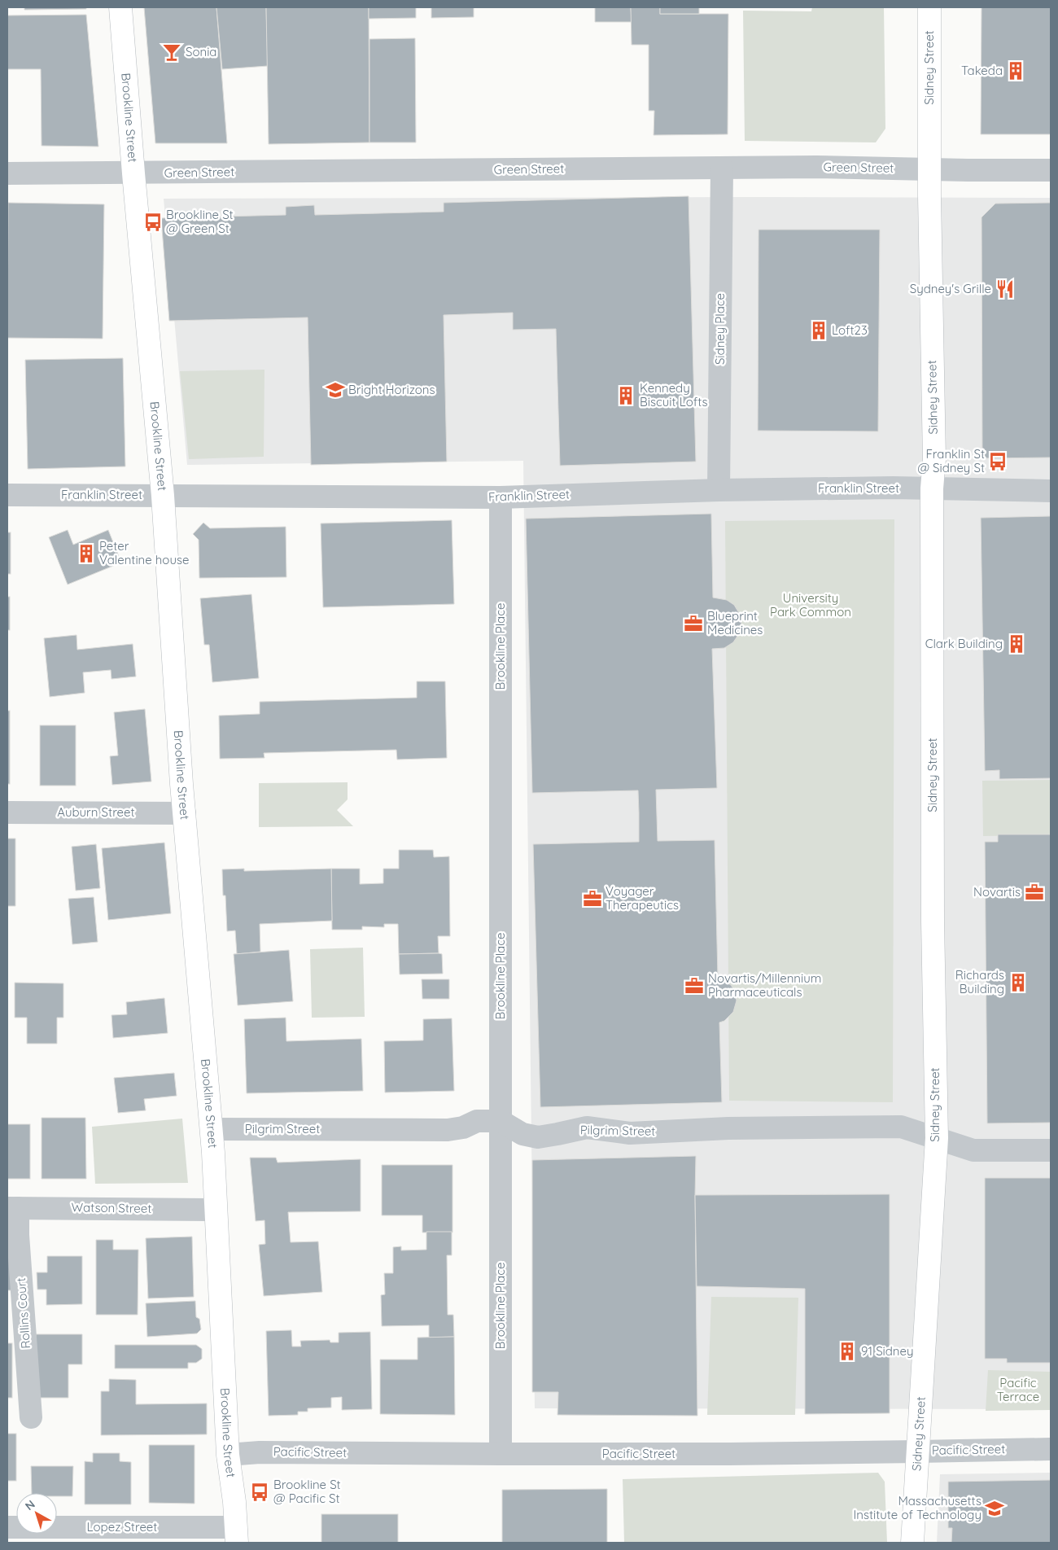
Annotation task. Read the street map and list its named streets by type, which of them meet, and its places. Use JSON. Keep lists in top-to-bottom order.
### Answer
{
  "streets": {
    "main road": ["Sidney Street", "Brookline Street"],
    "street": [
      "Green Street",
      "Sidney Place",
      "Franklin Street",
      "Brookline Place",
      "Auburn Street",
      "Pilgrim Street",
      "Watson Street",
      "Rollins Court",
      "Pacific Street",
      "Lopez Street"
    ]
  },
  "crossings": [
    ["Sidney Street", "Green Street"],
    ["Sidney Street", "Franklin Street"],
    ["Sidney Street", "Pilgrim Street"],
    ["Sidney Street", "Pacific Street"],
    ["Brookline Street", "Green Street"],
    ["Brookline Street", "Franklin Street"],
    ["Brookline Street", "Auburn Street"],
    ["Brookline Street", "Pilgrim Street"],
    ["Brookline Street", "Watson Street"],
    ["Brookline Street", "Pacific Street"],
    ["Brookline Street", "Lopez Street"],
    ["Green Street", "Sidney Place"],
    ["Sidney Place", "Franklin Street"],
    ["Franklin Street", "Brookline Place"],
    ["Brookline Place", "Pilgrim Street"],
    ["Brookline Place", "Pacific Street"],
    ["Watson Street", "Rollins Court"]
  ],
  "parks": ["University Park Common", "Pacific Terrace"],
  "places": {
    "bar": ["Sonia"],
    "building": [
      "Takeda",
      "Loft23",
      "Kennedy Biscuit Lofts",
      "Peter Valentine house",
      "Clark Building",
      "Richards Building",
      "91 Sidney"
    ],
    "bus stop": ["Brookline St @ Green St", "Franklin St @ Sidney St", "Brookline St @ Pacific St"],
    "restaurant": ["Sydney's Grille"],
    "school or university": ["Bright Horizons", "Massachusetts Institute of Technology"],
    "office": [
      "Blueprint Medicines",
      "Novartis",
      "Voyager Therapeutics",
      "Novartis/Millennium Pharmaceuticals"
    ]
  },
  "north": "top left"
}
